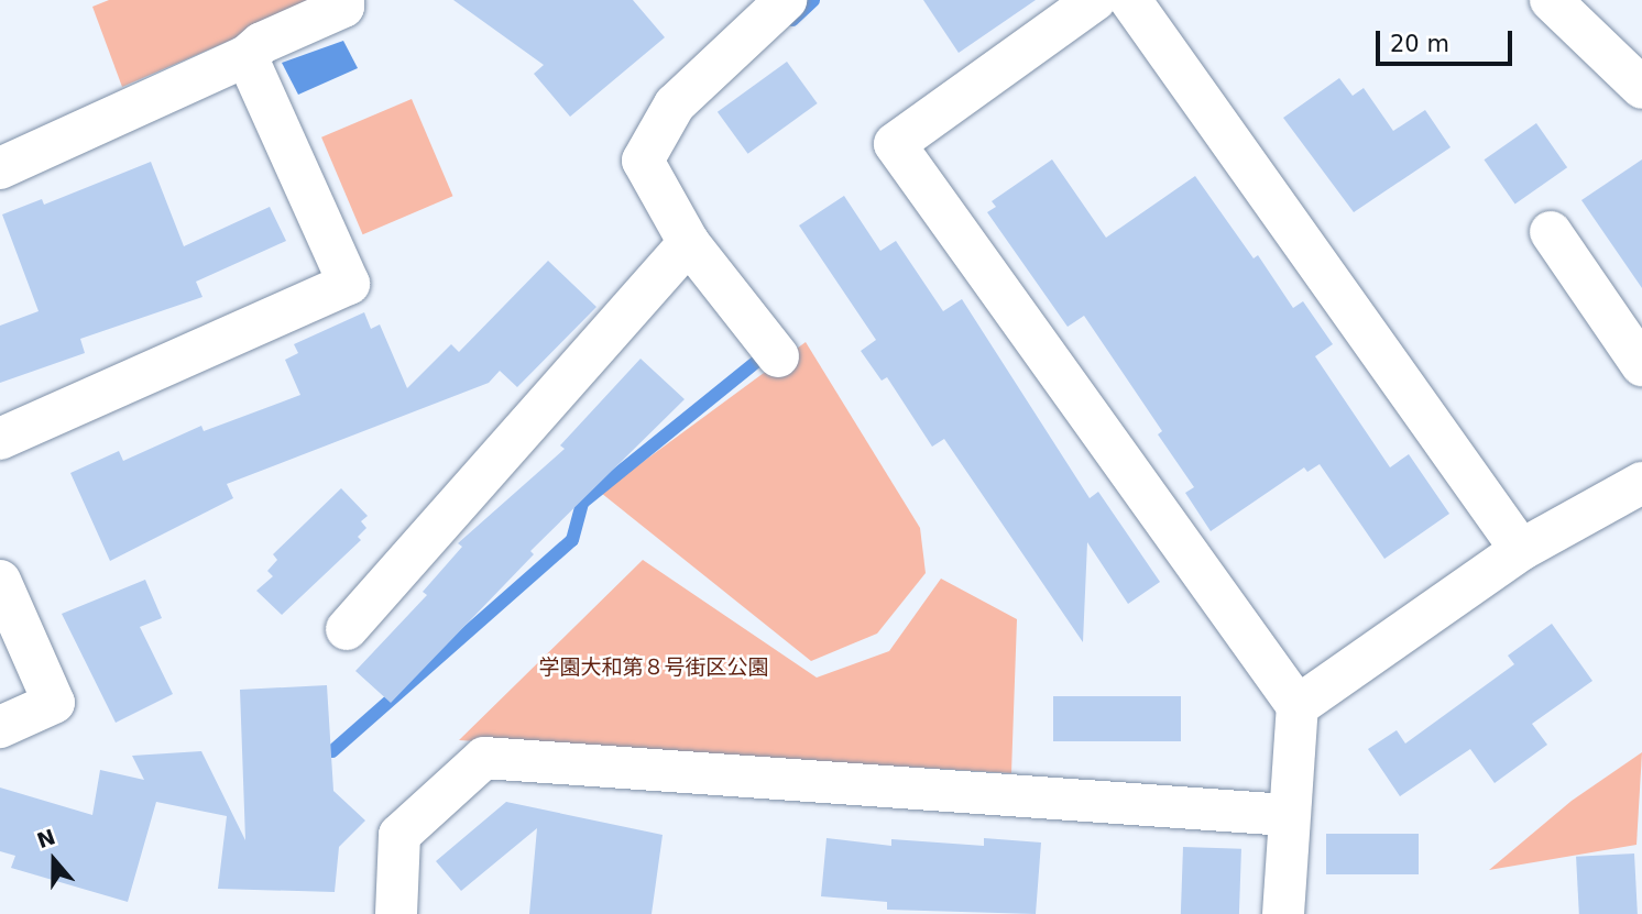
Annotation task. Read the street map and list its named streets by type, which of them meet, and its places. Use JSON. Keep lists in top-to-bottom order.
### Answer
{
  "parks": ["学園大和第８号街区公園"],
  "scale_bar": "20 m",
  "north": "top"
}
